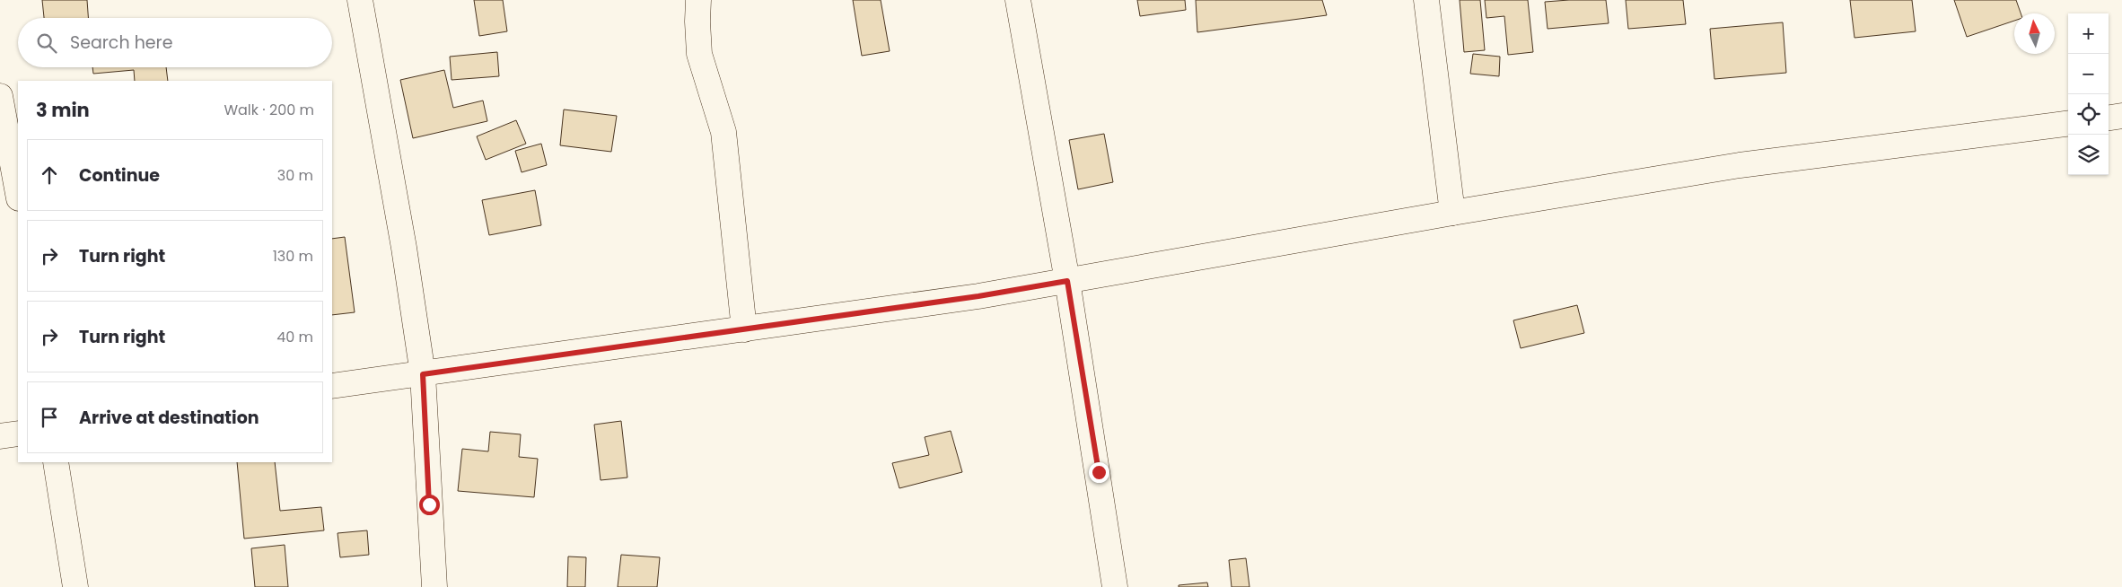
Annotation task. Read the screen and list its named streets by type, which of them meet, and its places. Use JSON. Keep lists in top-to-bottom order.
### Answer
{
  "north": "top",
  "page": {
    "map_buttons": ["+", "−"],
    "search": "Search here",
    "heading": ["3 min", "Walk · 200 m"],
    "list": [
      ["Continue", "30 m"],
      ["Turn right", "130 m"],
      ["Turn right", "40 m"],
      "Arrive at destination"
    ]
  }
}
